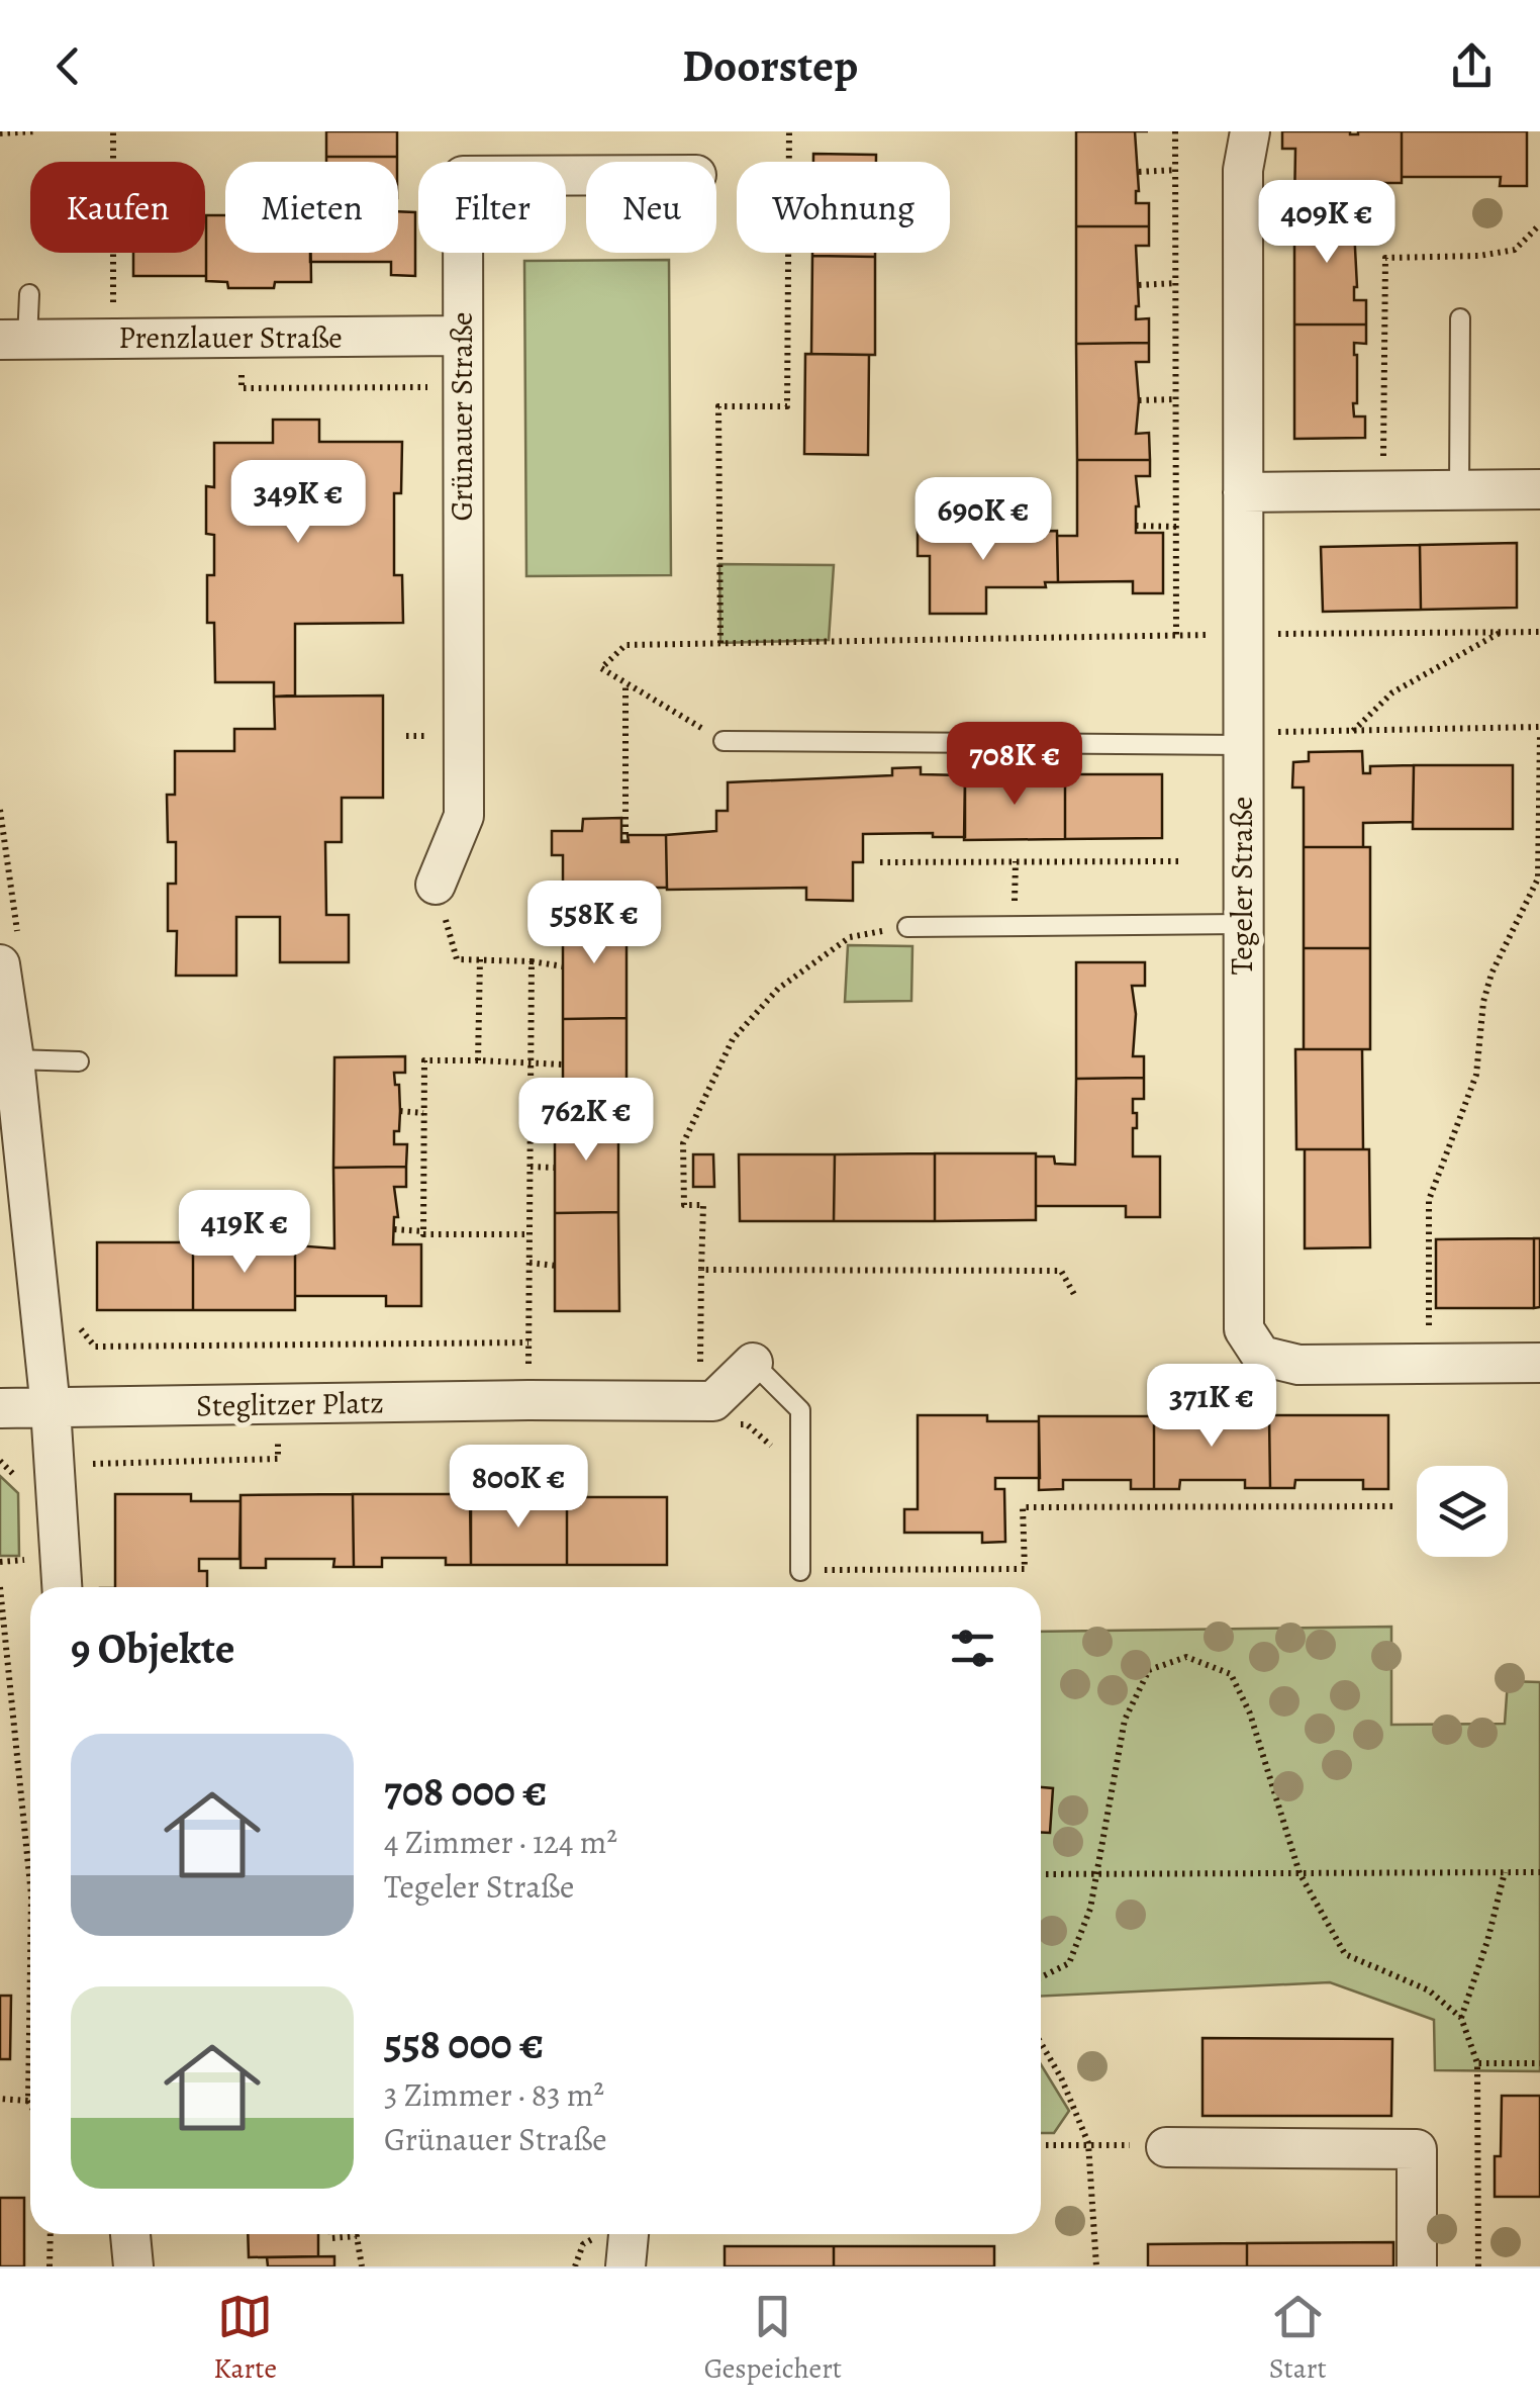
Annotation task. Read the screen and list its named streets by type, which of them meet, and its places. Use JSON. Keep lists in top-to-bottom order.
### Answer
{
  "streets": {
    "street": [
      "Prenzlauer Straße",
      "Grünauer Straße",
      "Tegeler Straße",
      "Steglitzer Platz"
    ]
  },
  "crossings": [
    ["Prenzlauer Straße", "Grünauer Straße"]
  ],
  "page": {
    "header": "Doorstep",
    "chip": [
      "Kaufen",
      "Mieten",
      "Filter",
      "Neu",
      "Wohnung"
    ],
    "price": [
      "409K €",
      "349K €",
      "690K €",
      "708K €",
      "558K €",
      "762K €",
      "419K €",
      "371K €",
      "800K €"
    ],
    "heading": "9 Objekte",
    "list": [
      {
        "name": "708 000 €",
        "note": "4 Zimmer · 124 m² · Tegeler Straße"
      },
      {
        "name": "558 000 €",
        "note": "3 Zimmer · 83 m² · Grünauer Straße"
      }
    ],
    "tabs": ["Karte", "Gespeichert", "Start"]
  }
}
